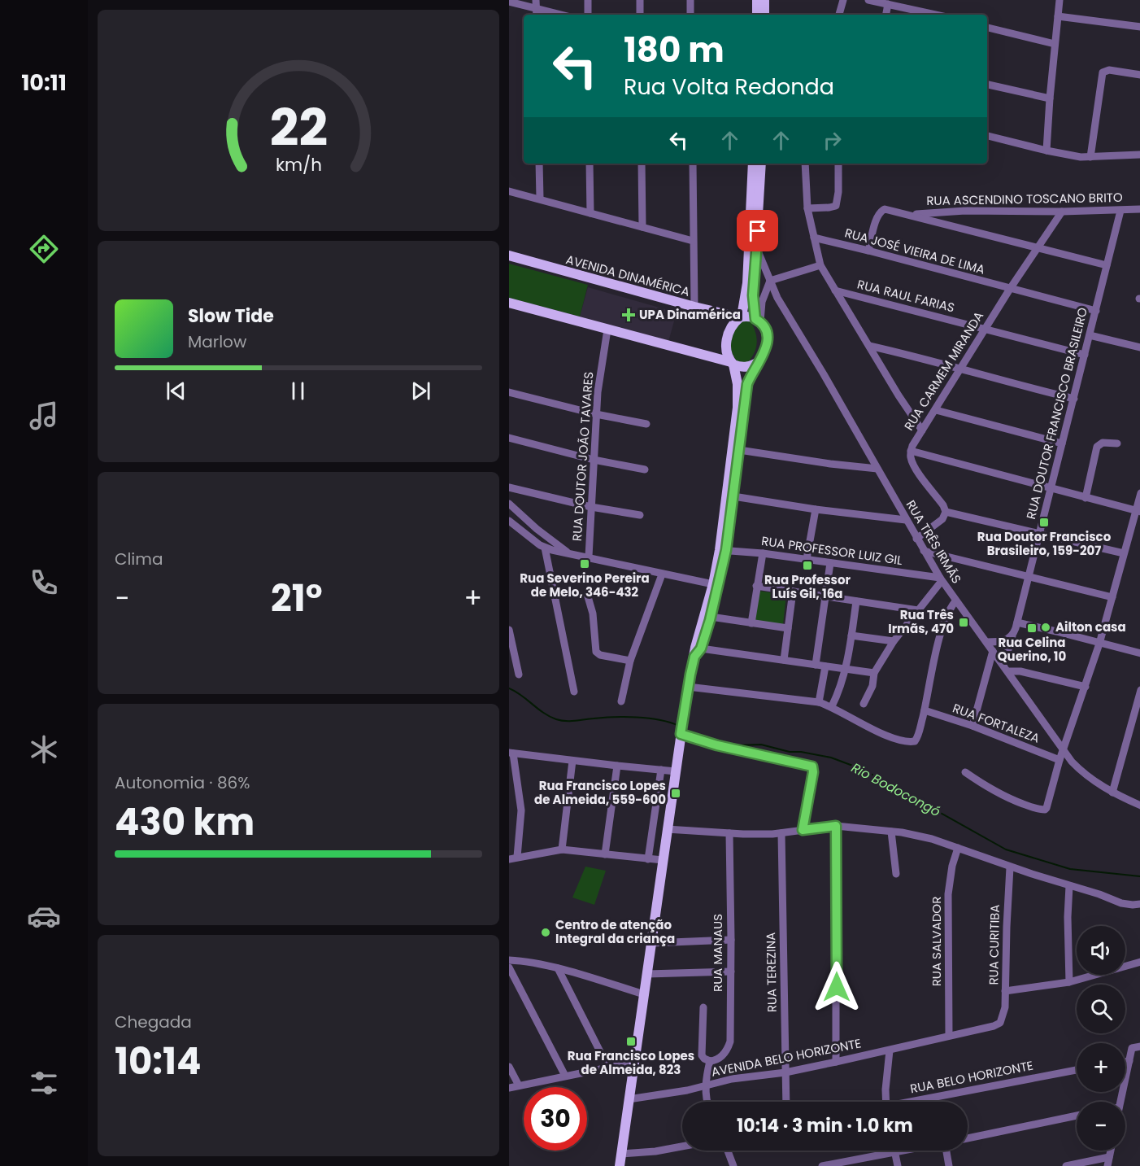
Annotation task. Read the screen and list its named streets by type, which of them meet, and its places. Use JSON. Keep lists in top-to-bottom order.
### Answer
{
  "streets": {
    "main road": ["AVENIDA DINAMÉRICA"],
    "street": [
      "RUA ASCENDINO TOSCANO BRITO",
      "RUA JOSÉ VIEIRA DE LIMA",
      "RUA RAUL FARIAS",
      "RUA CARMEM MIRANDA",
      "RUA DOUTOR FRANCISCO BRASILEIRO",
      "RUA DOUTOR JOÃO TAVARES",
      "RUA TRÊS IRMÃS",
      "RUA PROFESSOR LUIZ GIL",
      "RUA FORTALEZA",
      "RUA SALVADOR",
      "RUA CURITIBA",
      "RUA MANAUS",
      "RUA TEREZINA",
      "AVENIDA BELO HORIZONTE",
      "RUA BELO HORIZONTE"
    ]
  },
  "crossings": [
    ["RUA ASCENDINO TOSCANO BRITO", "RUA CARMEM MIRANDA"],
    ["RUA ASCENDINO TOSCANO BRITO", "RUA DOUTOR FRANCISCO BRASILEIRO"],
    ["RUA JOSÉ VIEIRA DE LIMA", "RUA CARMEM MIRANDA"],
    ["RUA JOSÉ VIEIRA DE LIMA", "RUA DOUTOR FRANCISCO BRASILEIRO"],
    ["RUA RAUL FARIAS", "RUA CARMEM MIRANDA"],
    ["RUA RAUL FARIAS", "RUA DOUTOR FRANCISCO BRASILEIRO"],
    ["RUA TRÊS IRMÃS", "RUA PROFESSOR LUIZ GIL"],
    ["RUA SALVADOR", "RUA CURITIBA"],
    ["RUA SALVADOR", "AVENIDA BELO HORIZONTE"],
    ["RUA CURITIBA", "AVENIDA BELO HORIZONTE"],
    ["RUA TEREZINA", "AVENIDA BELO HORIZONTE"]
  ],
  "water": ["Rio Bodocongó"],
  "places": {
    "health": ["UPA Dinamérica"],
    "transit": [
      "Rua Doutor Francisco Brasileiro, 159-207",
      "Rua Severino Pereira de Melo, 346-432",
      "Rua Professor Luís Gil, 16a",
      "Rua Três Irmãs, 470",
      "Rua Celina Querino, 10",
      "Rua Francisco Lopes de Almeida, 559-600",
      "Rua Francisco Lopes de Almeida, 823"
    ],
    "other": ["Ailton casa", "Centro de atenção Integral da criança"]
  },
  "page": {
    "tabs": "10:11",
    "turn": ["180 m", "Rua Volta Redonda"],
    "song": ["Slow Tide", "Marlow"],
    "tile": [
      "Clima",
      ["Autonomia · 86%", "430 km"],
      ["Chegada", "10:14"]
    ],
    "heat": ["−", "21°", "+"],
    "map_buttons": ["+", "−"],
    "limit": "30",
    "trip": "10:14 · 3 min · 1.0 km",
    "gauge": ["22", "km/h"]
  }
}
